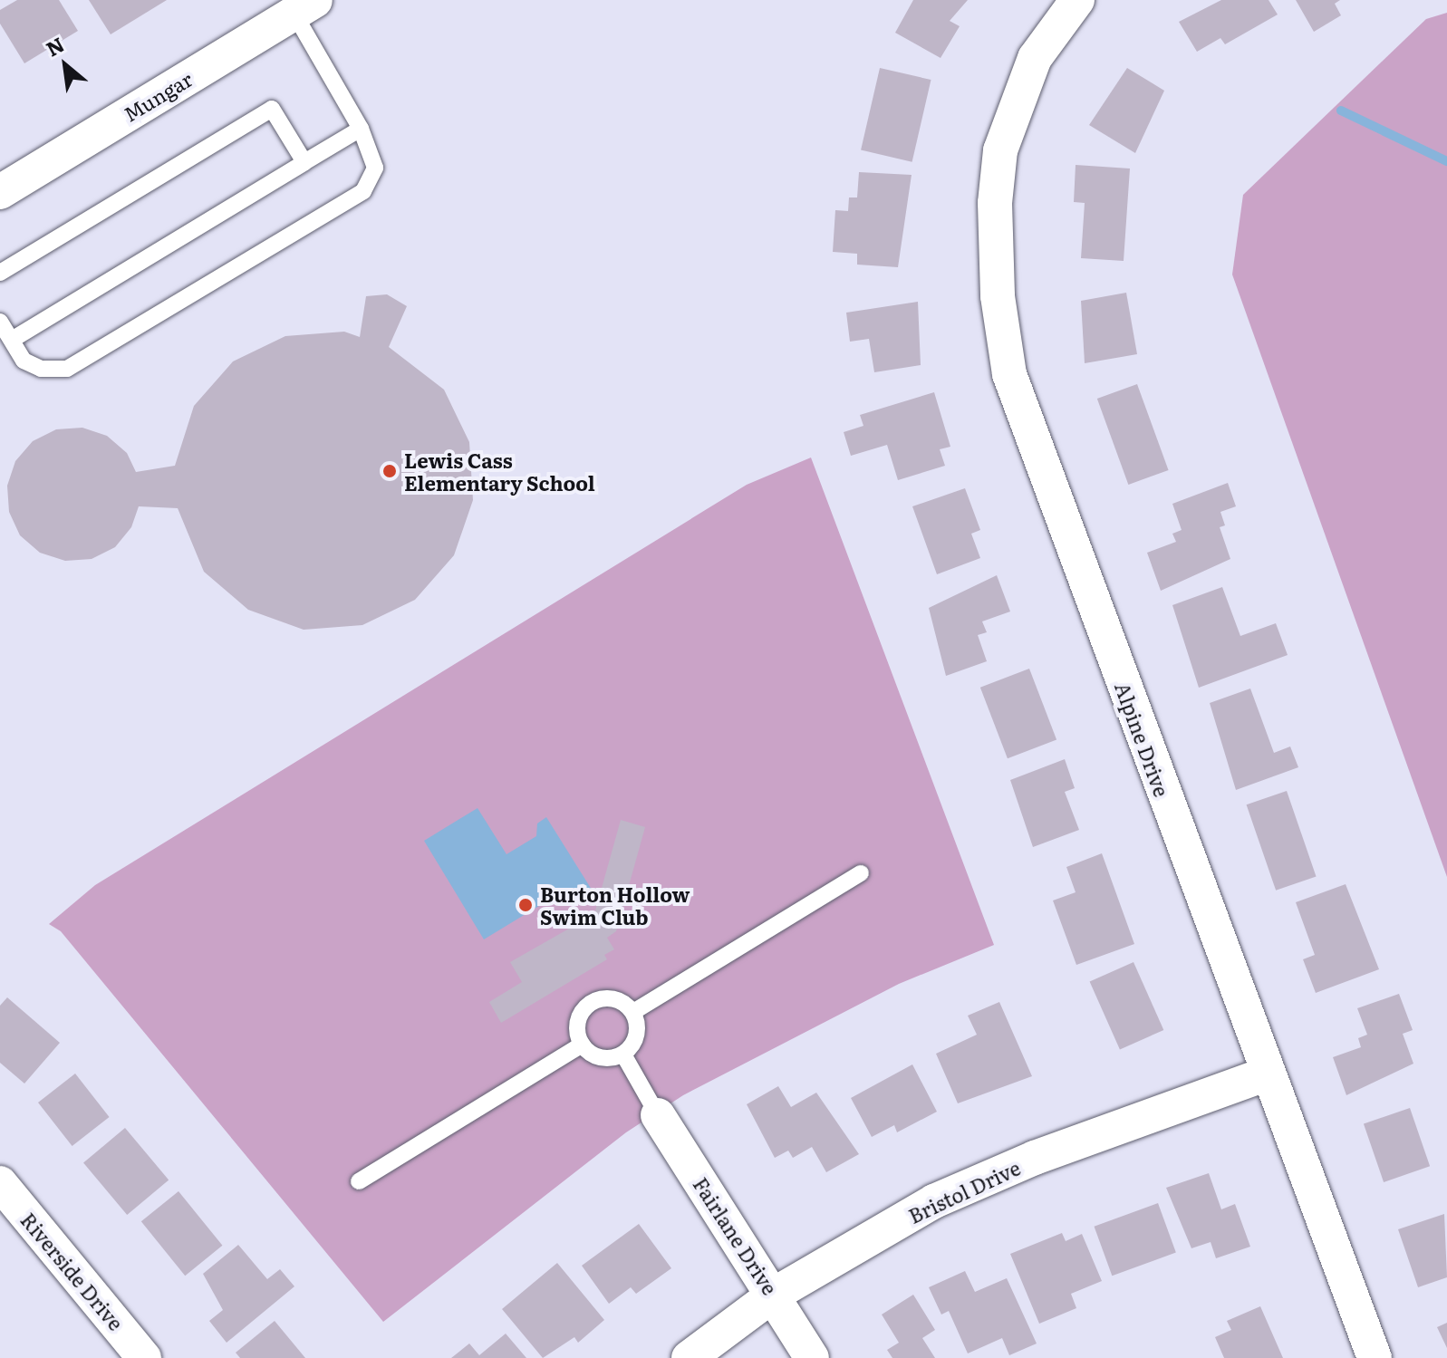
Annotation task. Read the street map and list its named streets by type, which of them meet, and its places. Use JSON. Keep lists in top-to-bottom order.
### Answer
{
  "streets": {
    "street": [
      "Mungar",
      "Alpine Drive",
      "Bristol Drive",
      "Fairlane Drive",
      "Riverside Drive"
    ]
  },
  "crossings": [
    ["Alpine Drive", "Bristol Drive"],
    ["Bristol Drive", "Fairlane Drive"]
  ],
  "places": ["Lewis Cass Elementary School", "Burton Hollow Swim Club"],
  "north": "top left"
}
